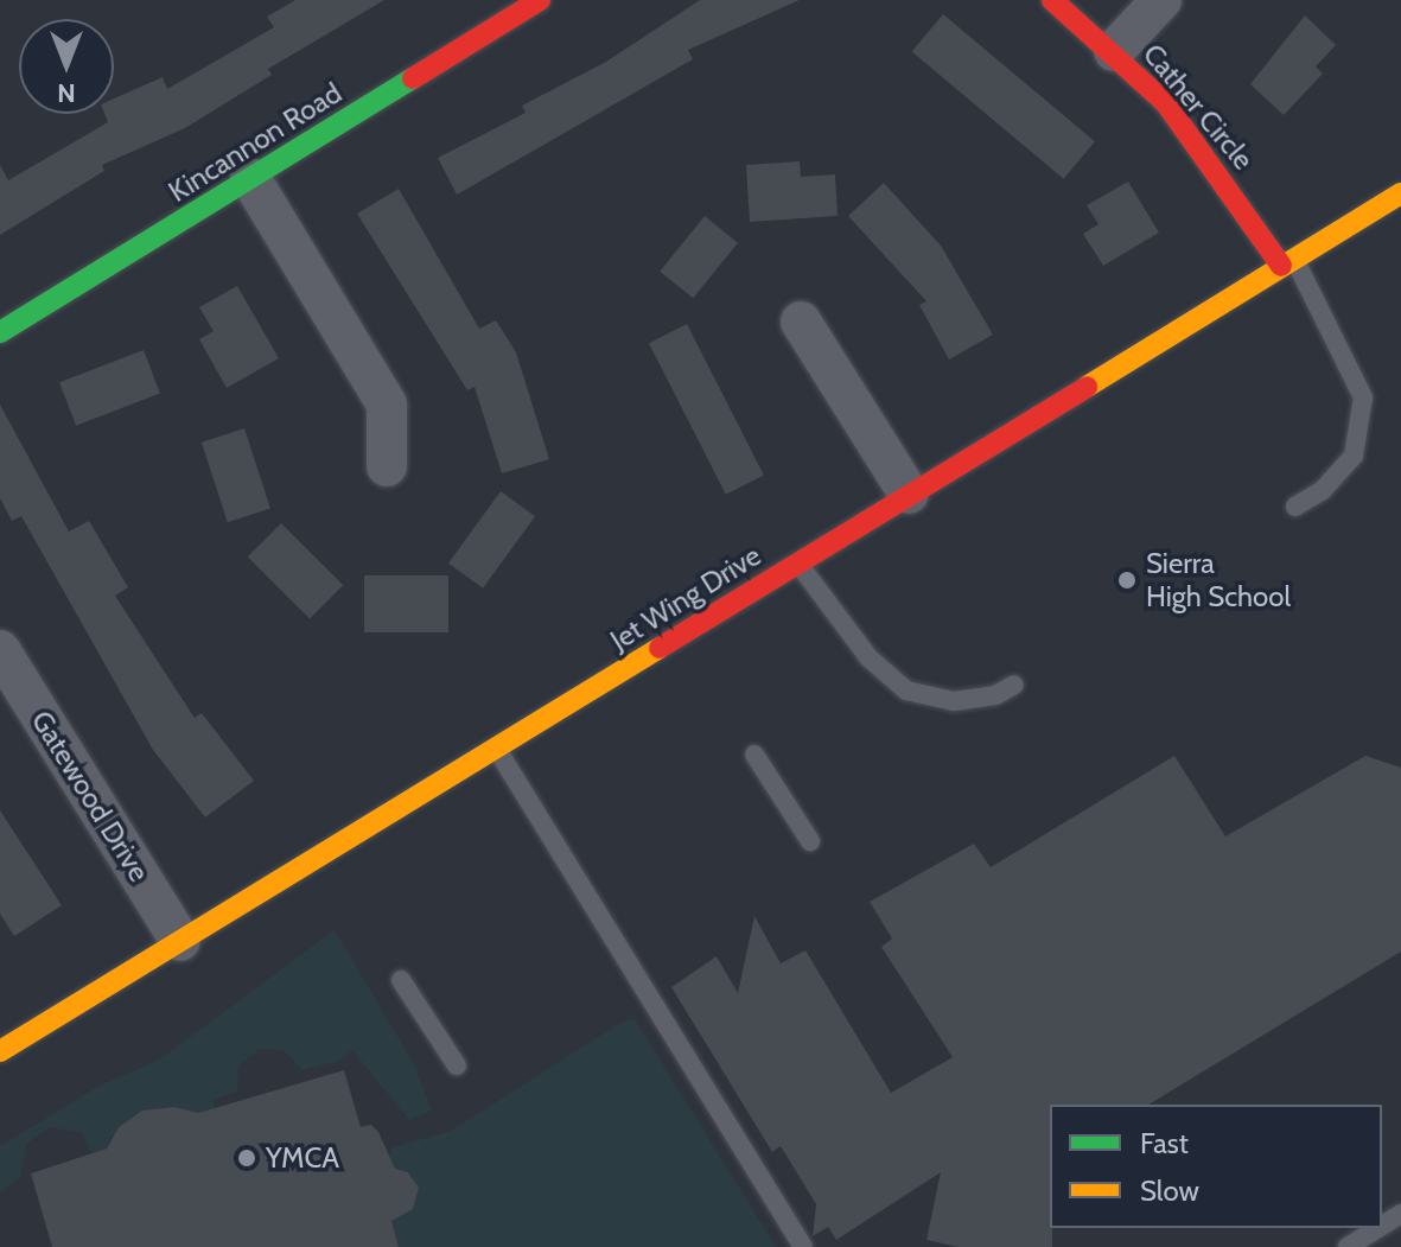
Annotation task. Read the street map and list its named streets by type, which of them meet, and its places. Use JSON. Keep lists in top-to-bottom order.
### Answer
{
  "streets": {
    "main road": ["Cather Circle", "Kincannon Road", "Jet Wing Drive"],
    "street": ["Gatewood Drive"]
  },
  "crossings": [
    ["Cather Circle", "Jet Wing Drive"],
    ["Jet Wing Drive", "Gatewood Drive"]
  ],
  "places": ["Sierra High School", "YMCA"],
  "legend": ["Fast", "Slow"],
  "north": "bottom"
}
